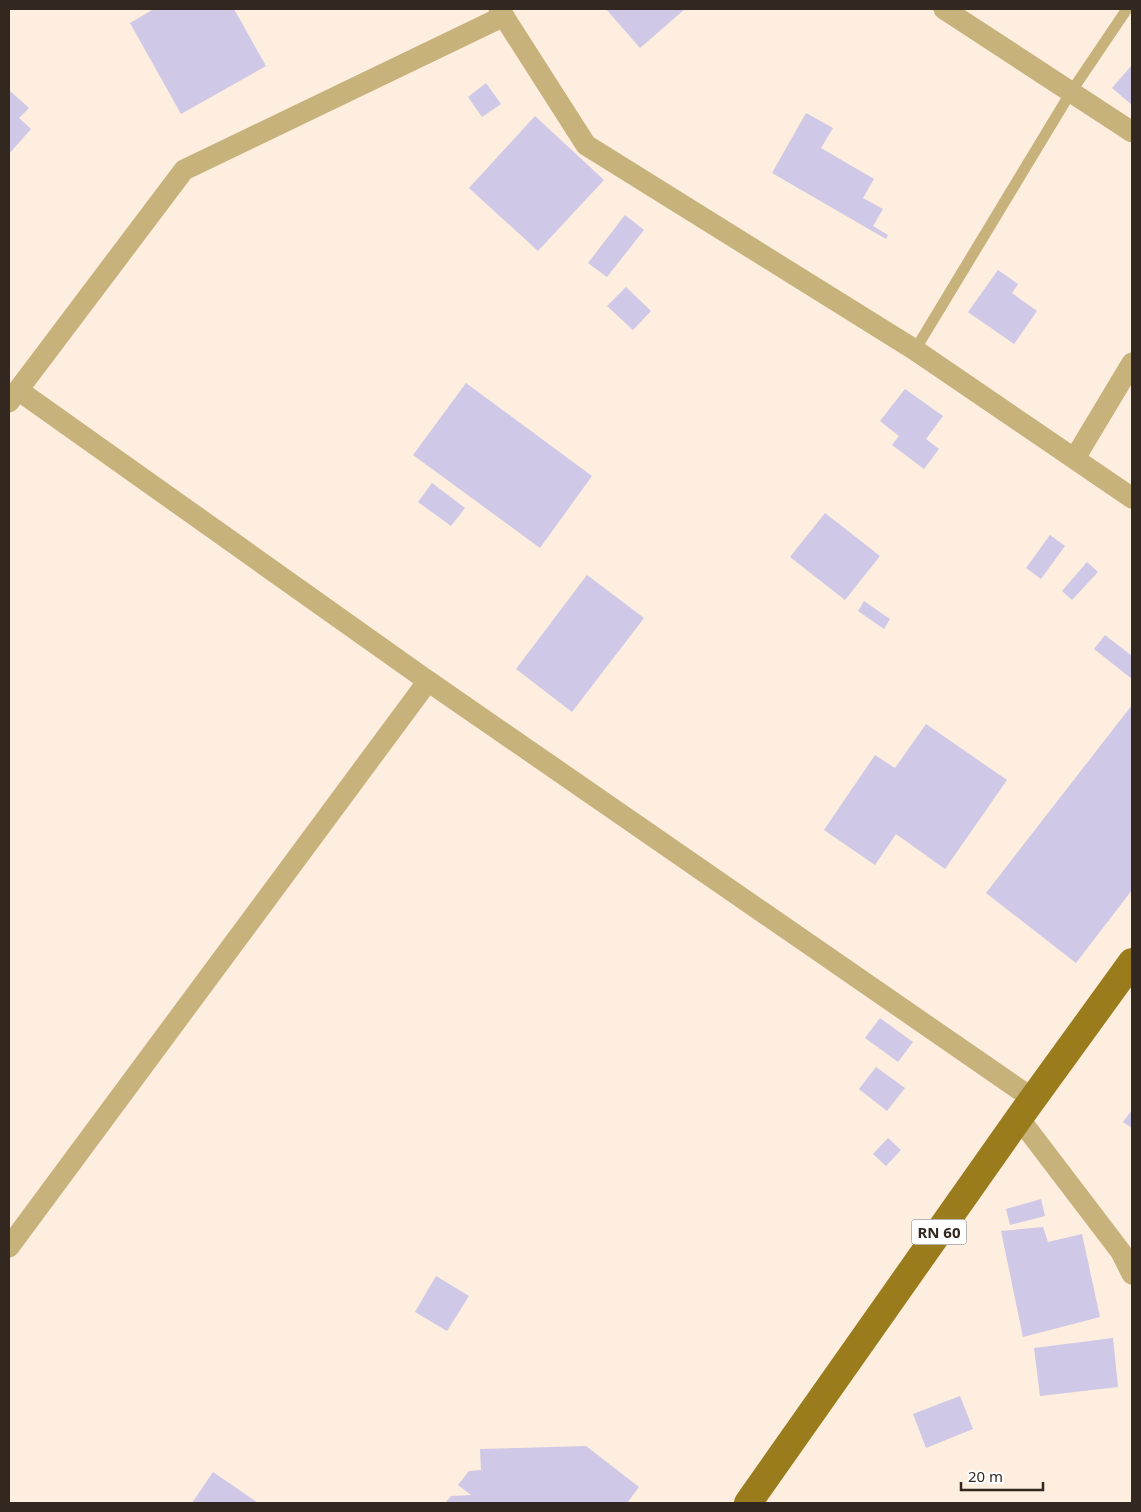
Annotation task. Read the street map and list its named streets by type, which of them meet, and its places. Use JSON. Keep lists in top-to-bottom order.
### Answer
{
  "streets": {
    "main road": ["RN 60"]
  },
  "scale_bar": "20 m"
}
